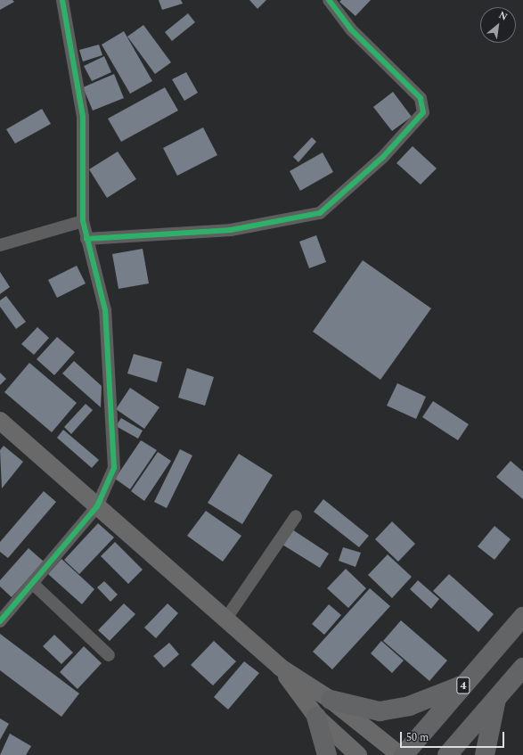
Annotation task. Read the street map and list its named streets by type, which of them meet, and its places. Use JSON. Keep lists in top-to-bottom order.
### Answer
{
  "streets": {
    "highway": ["4"]
  },
  "scale_bar": "50 m",
  "north": "top right"
}
